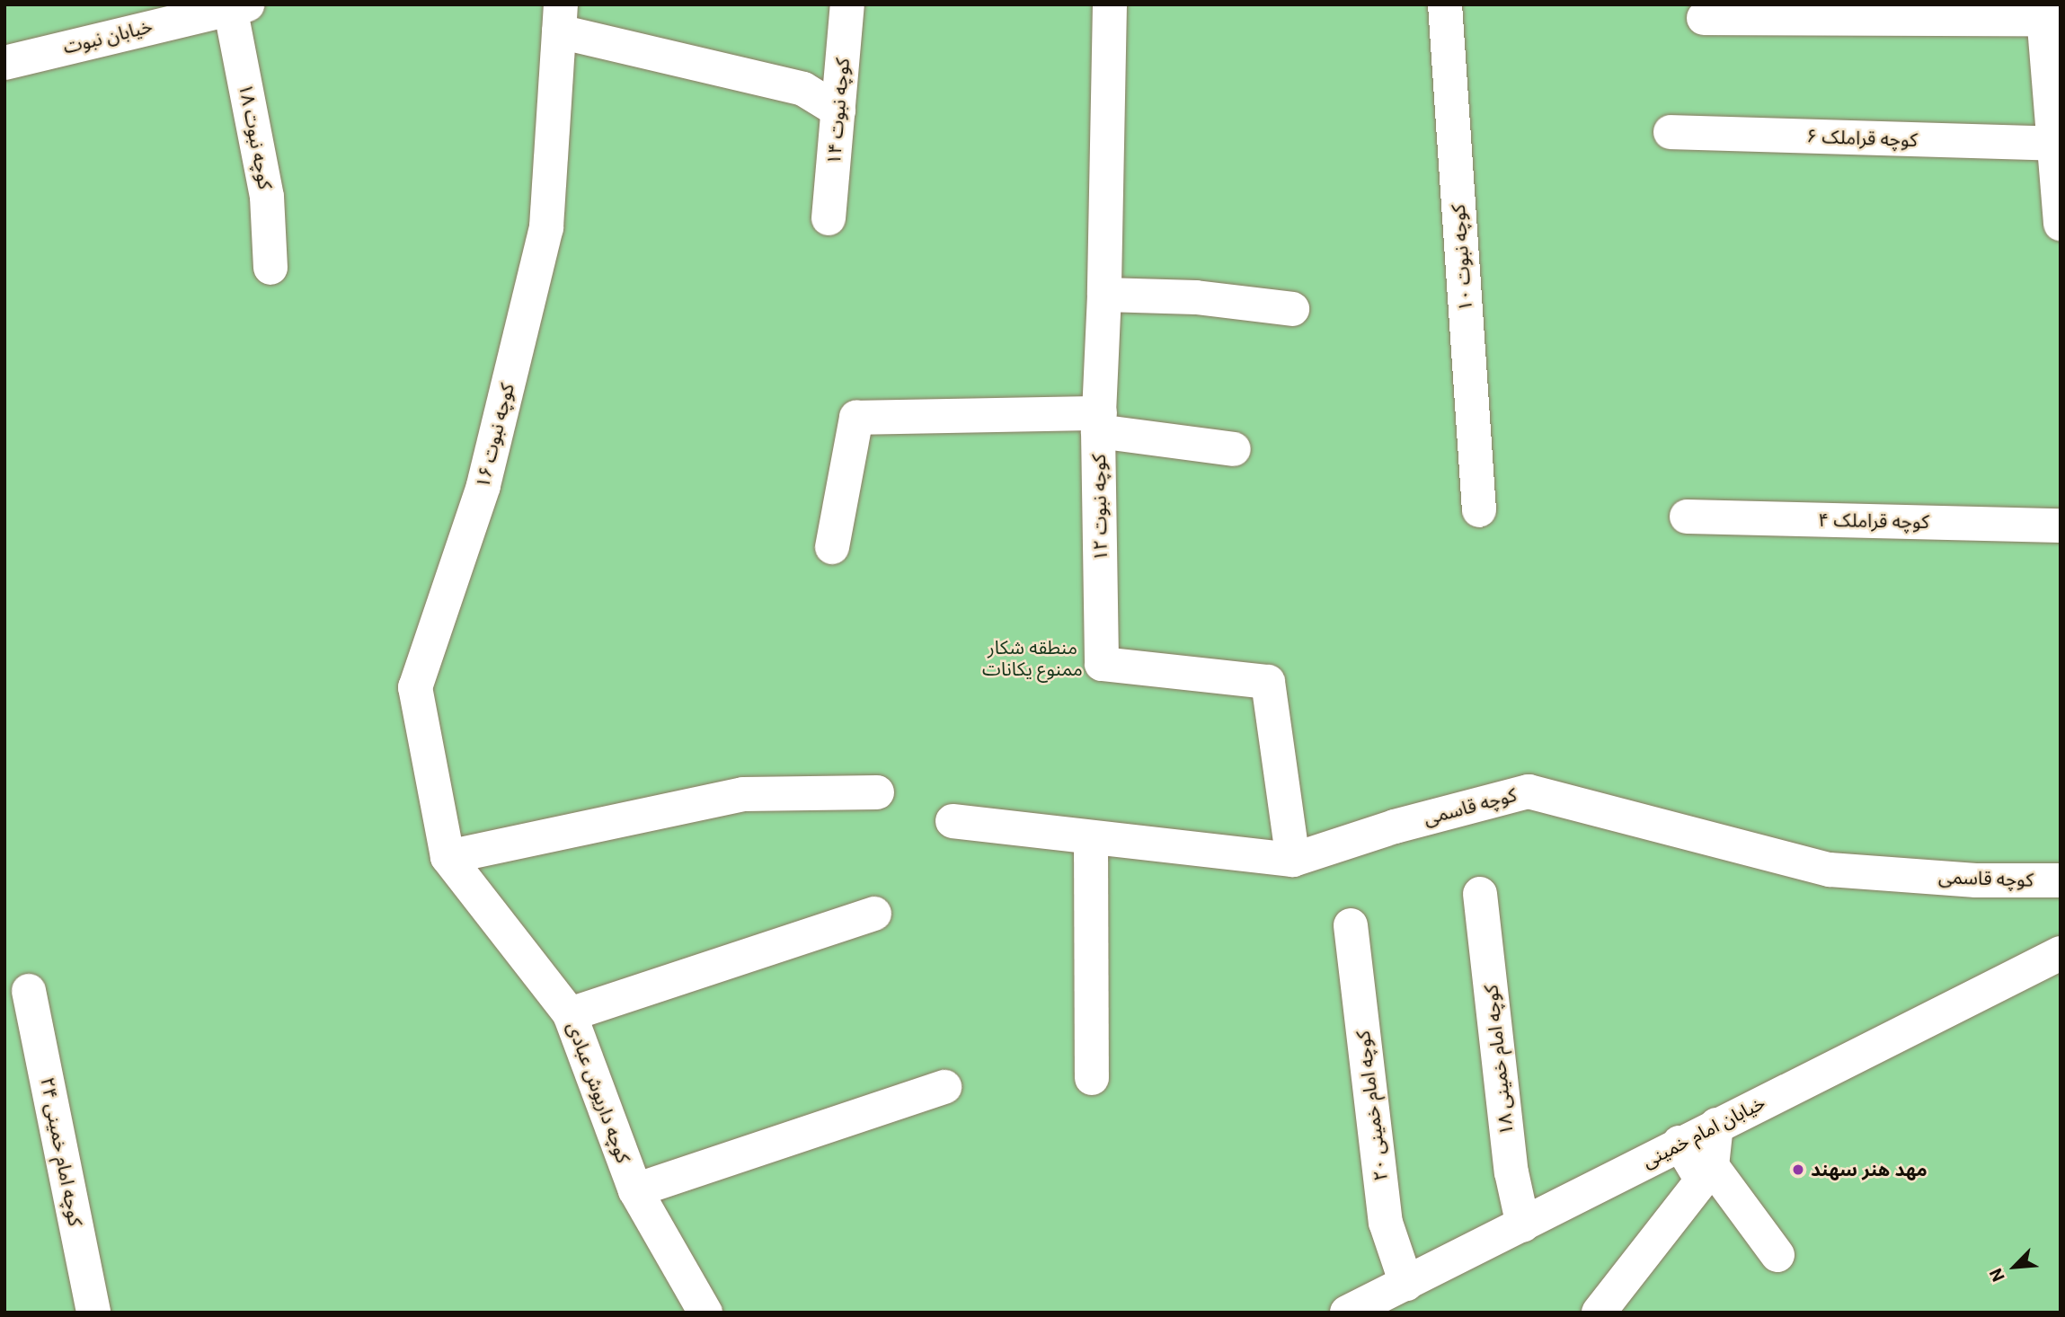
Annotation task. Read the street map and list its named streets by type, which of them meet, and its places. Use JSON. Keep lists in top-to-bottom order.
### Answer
{
  "streets": {
    "street": [
      "خیابان نبوت",
      "کوچه نبوت ۱۴",
      "کوچه نبوت ۱۸",
      "کوچه قراملک ۶",
      "کوچه نبوت ۱۰",
      "کوچه نبوت ۱۶",
      "کوچه نبوت ۱۲",
      "کوچه قراملک ۴",
      "کوچه قاسمی",
      "کوچه امام خمینی ۱۸",
      "کوچه داریوش عبادی",
      "کوچه امام خمینی ۲۰",
      "خیابان امام خمینی",
      "کوچه امام خمینی ۲۴"
    ]
  },
  "crossings": [
    ["خیابان نبوت", "کوچه نبوت ۱۸"],
    ["کوچه نبوت ۱۶", "کوچه داریوش عبادی"],
    ["کوچه نبوت ۱۲", "کوچه قاسمی"],
    ["کوچه امام خمینی ۱۸", "خیابان امام خمینی"],
    ["کوچه امام خمینی ۲۰", "خیابان امام خمینی"]
  ],
  "parks": ["منطقه شکار ممنوع یکانات"],
  "places": ["مهد هنر سهند"],
  "north": "bottom left"
}
